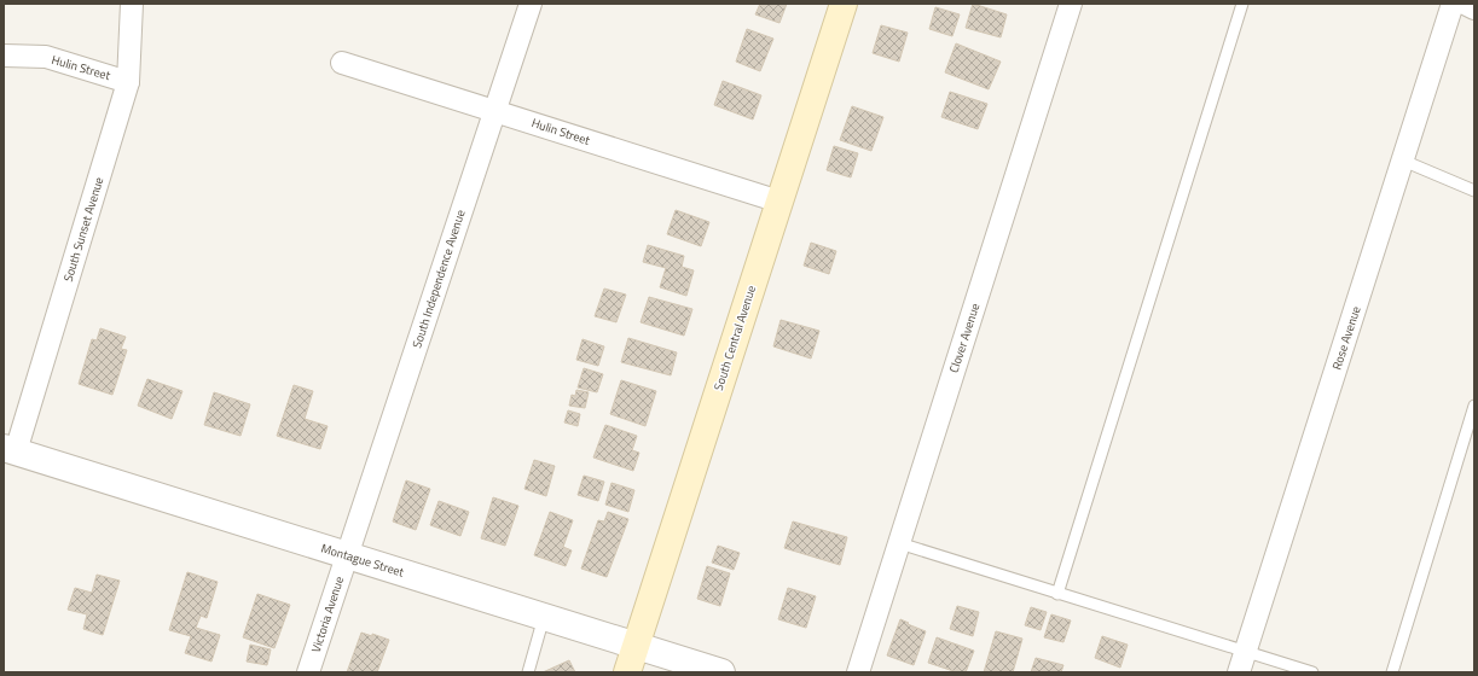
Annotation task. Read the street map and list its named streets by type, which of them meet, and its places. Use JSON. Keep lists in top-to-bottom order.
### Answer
{
  "streets": {
    "main road": ["South Central Avenue"],
    "street": [
      "Hulin Street",
      "South Sunset Avenue",
      "South Independence Avenue",
      "Clover Avenue",
      "Rose Avenue",
      "Montague Street",
      "Victoria Avenue"
    ]
  },
  "crossings": [
    ["Hulin Street", "South Sunset Avenue"],
    ["Hulin Street", "South Independence Avenue"],
    ["Hulin Street", "South Central Avenue"],
    ["South Sunset Avenue", "Montague Street"],
    ["South Independence Avenue", "Montague Street"],
    ["South Independence Avenue", "Victoria Avenue"],
    ["South Central Avenue", "Montague Street"],
    ["Montague Street", "Victoria Avenue"]
  ]
}
